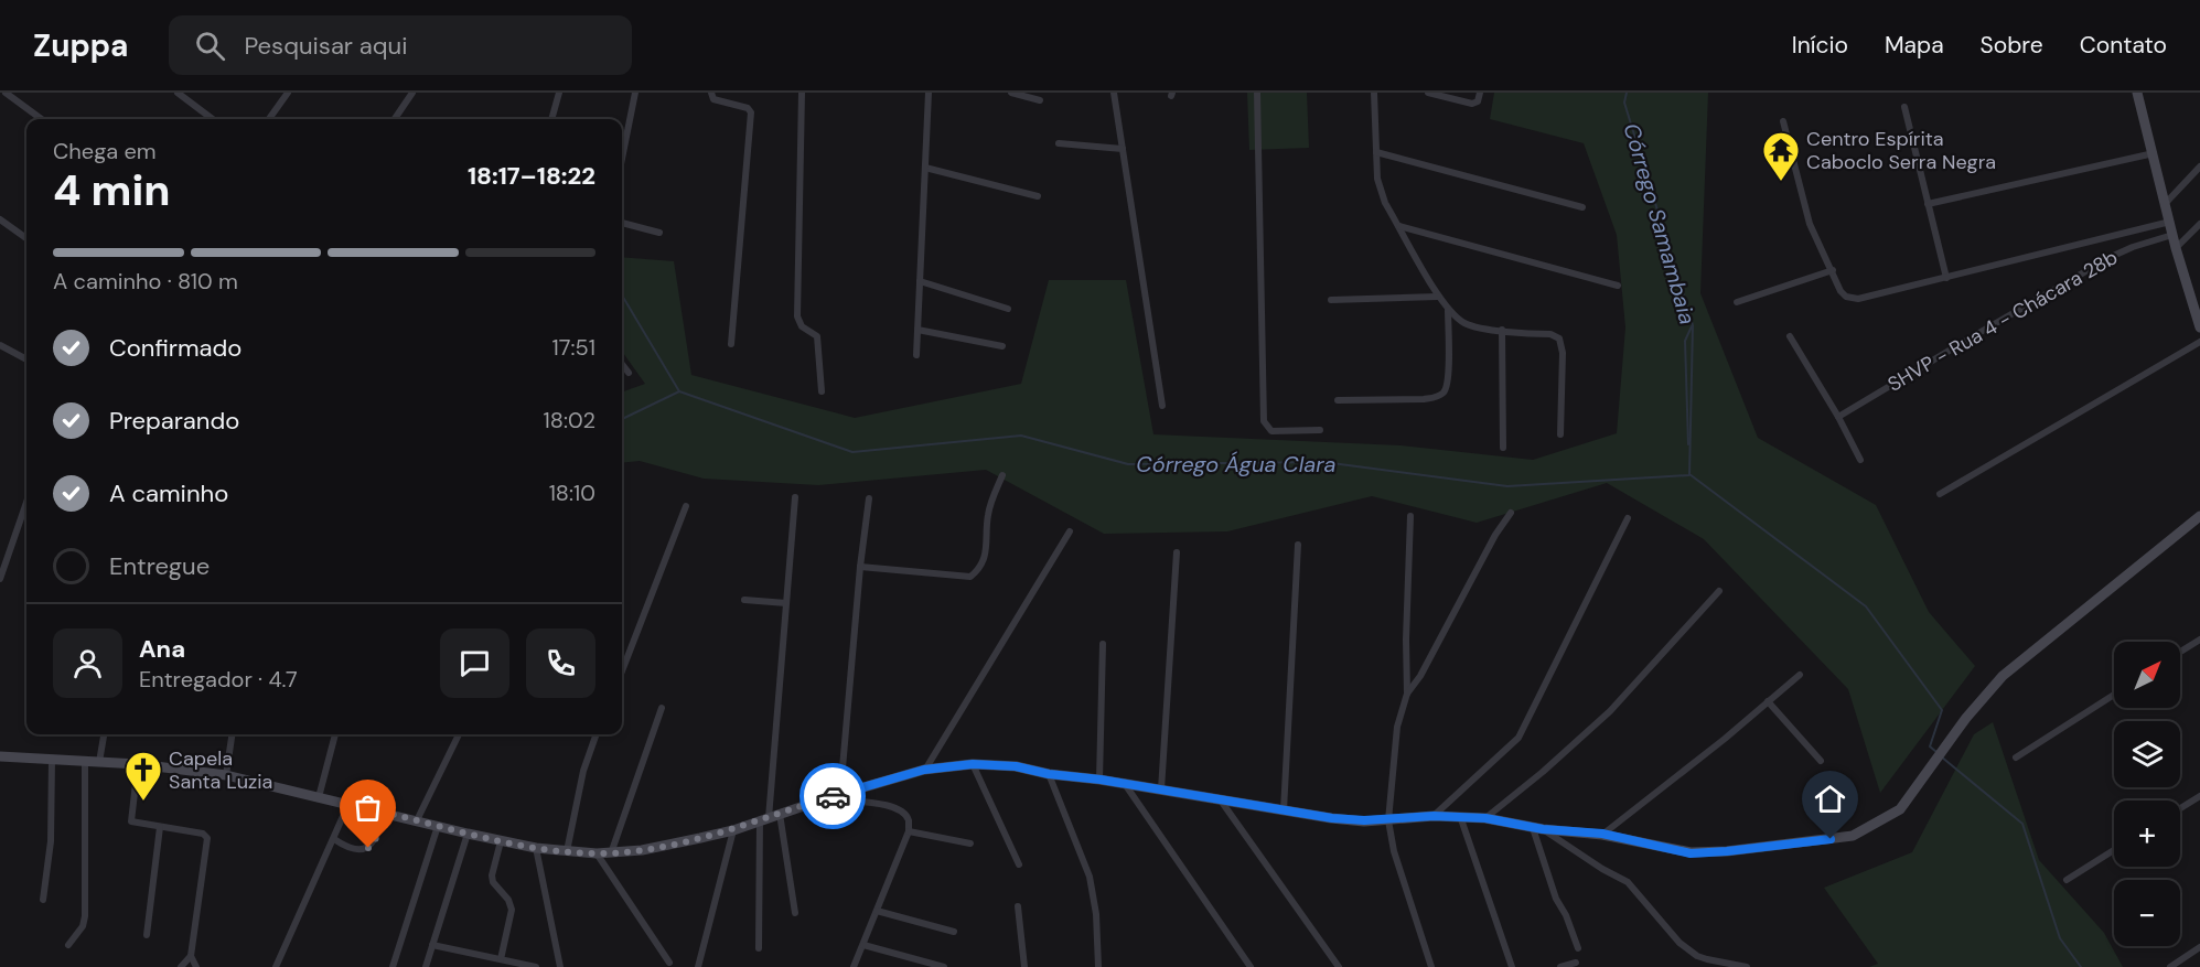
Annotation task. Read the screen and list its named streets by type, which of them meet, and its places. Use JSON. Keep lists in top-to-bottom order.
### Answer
{
  "streets": {
    "street": ["SHVP - Rua 4 - Chácara 28b"]
  },
  "water": ["Córrego Samambaia", "Córrego Água Clara"],
  "places": {
    "temple": ["Centro Espírita Caboclo Serra Negra"],
    "church": ["Capela Santa Luzia"]
  },
  "north": "top right",
  "page": {
    "header": "Zuppa",
    "search": "Pesquisar aqui",
    "nav": [
      "Início",
      "Mapa",
      "Sobre",
      "Contato"
    ],
    "heading": ["4 min", "Chega em", "18:17–18:22"],
    "panel": ["Ana", "Entregador · 4.7"],
    "bar": "A caminho · 810 m",
    "list": [
      ["Confirmado", "17:51"],
      ["Preparando", "18:02"],
      ["A caminho", "18:10"],
      "Entregue"
    ],
    "map_buttons": ["+", "−"]
  }
}
